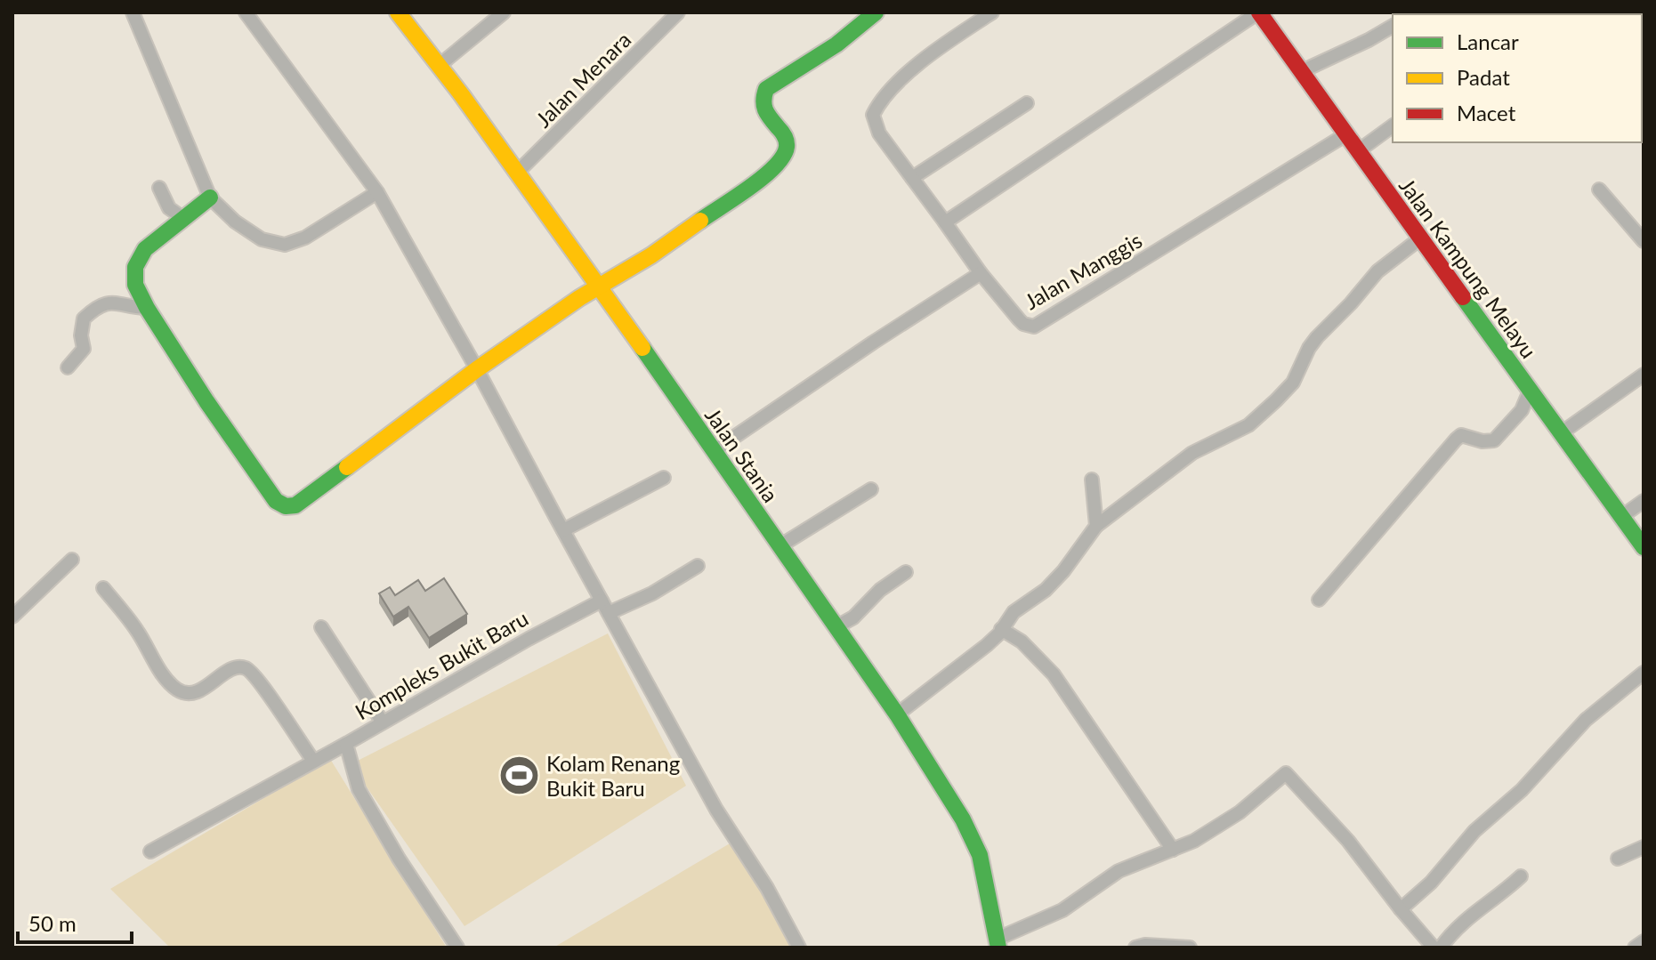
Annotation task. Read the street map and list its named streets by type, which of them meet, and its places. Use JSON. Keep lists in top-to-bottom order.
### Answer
{
  "streets": {
    "street": [
      "Jalan Menara",
      "Jalan Kampung Melayu",
      "Jalan Manggis",
      "Jalan Stania",
      "Kompleks Bukit Baru"
    ]
  },
  "crossings": [
    ["Jalan Menara", "Jalan Stania"],
    ["Jalan Kampung Melayu", "Jalan Manggis"]
  ],
  "places": {
    "sports": ["Kolam Renang Bukit Baru"]
  },
  "legend": ["Lancar", "Padat", "Macet"],
  "scale_bar": "50 m"
}
